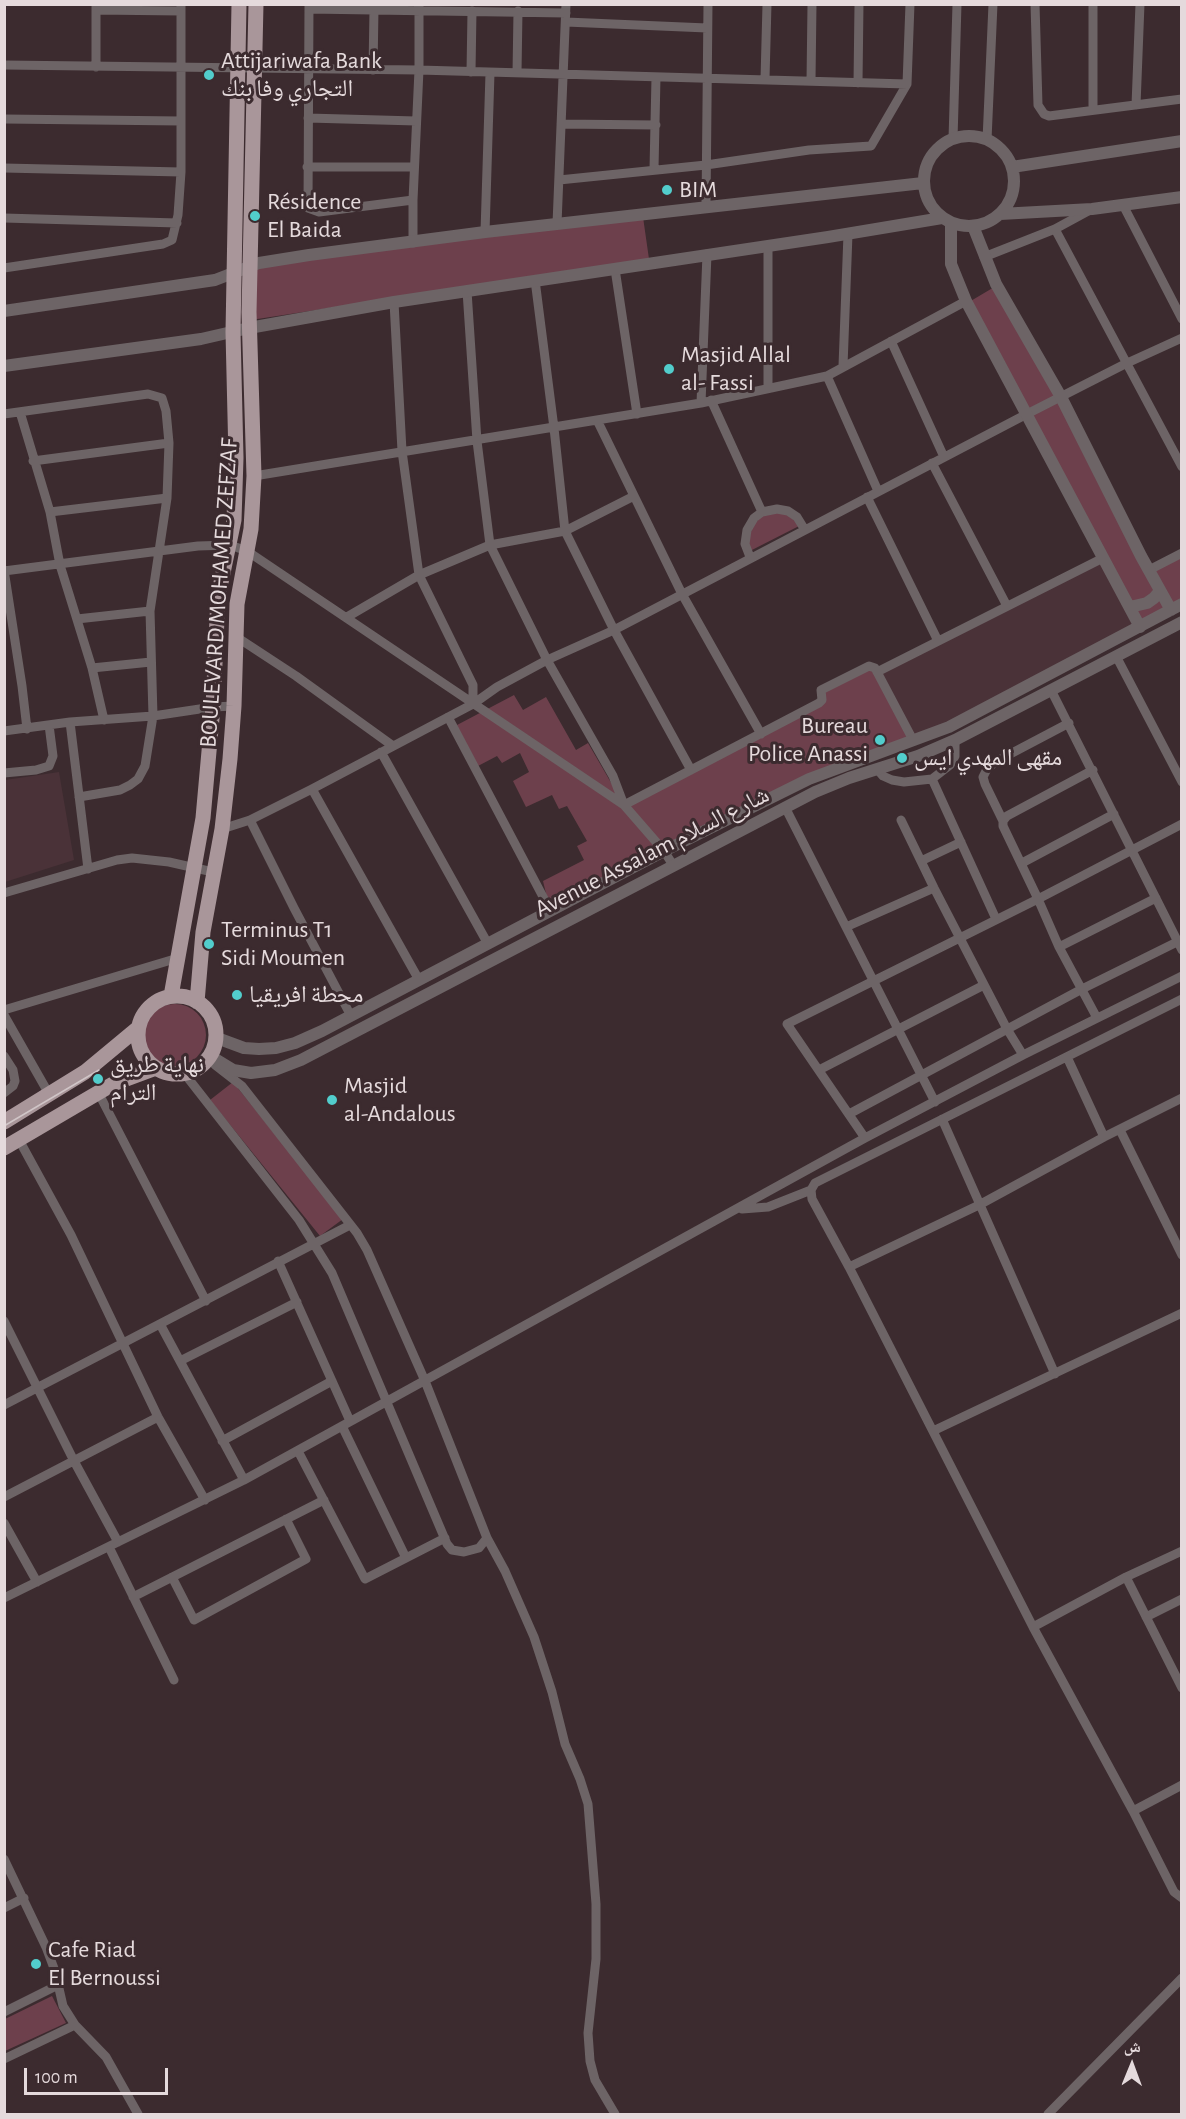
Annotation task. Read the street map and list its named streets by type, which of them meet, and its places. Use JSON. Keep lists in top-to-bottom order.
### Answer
{
  "streets": {
    "main road": ["BOULEVARD MOHAMED ZEFZAF"],
    "street": ["Avenue Assalam شارع السلام"]
  },
  "crossings": [
    ["BOULEVARD MOHAMED ZEFZAF", "Avenue Assalam شارع السلام"]
  ],
  "places": [
    "Attijariwafa Bank التجاري وفا بنك",
    "BIM",
    "Résidence El Baida",
    "Masjid Allal al- Fassi",
    "Bureau Police Anassi",
    "مقهى المهدي ايس",
    "Terminus T1 Sidi Moumen",
    "محطة افريقيا",
    "نهاية طريق الترام",
    "Masjid al-Andalous",
    "Cafe Riad El Bernoussi"
  ],
  "scale_bar": "100 m",
  "north": "top"
}
